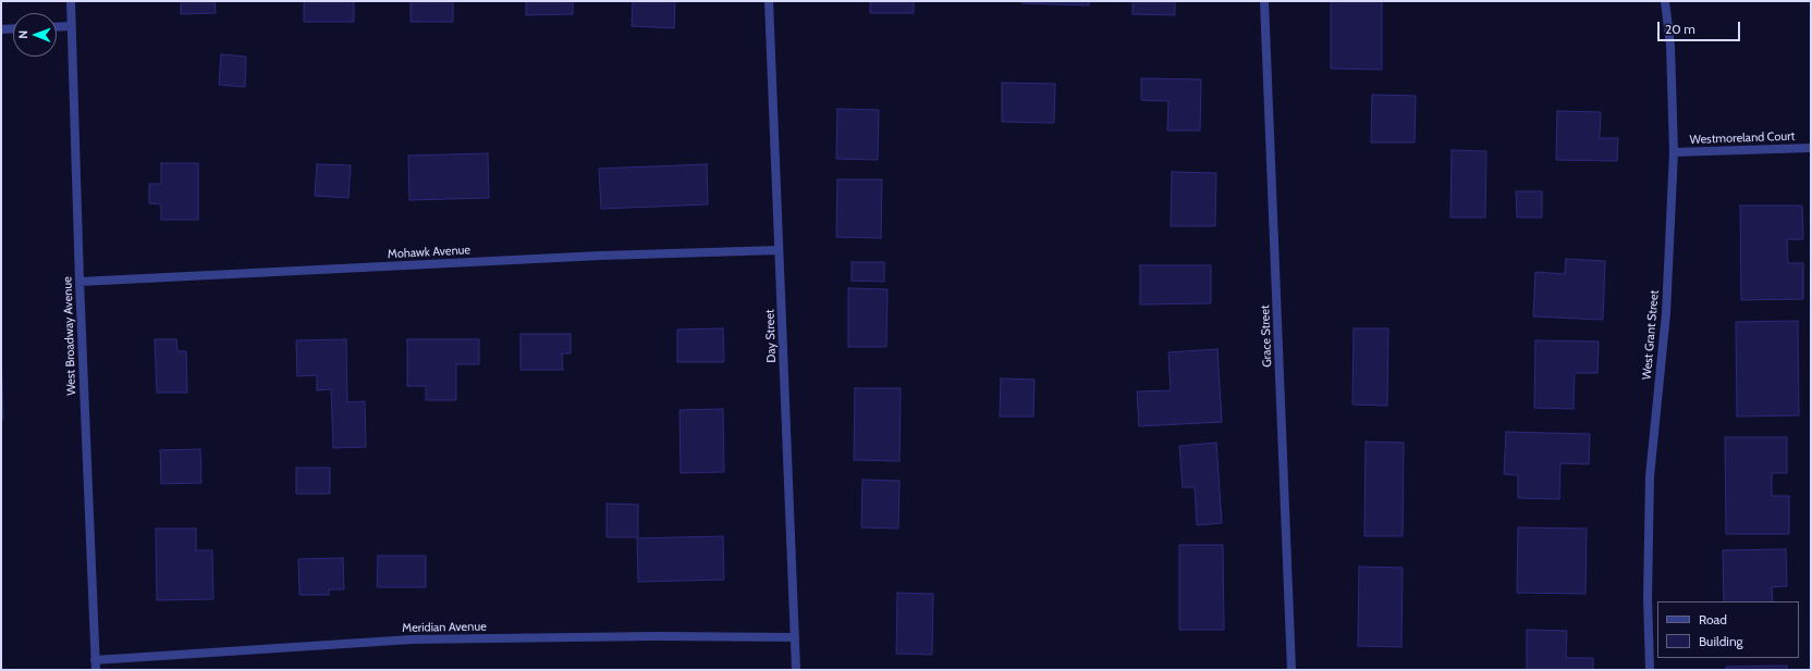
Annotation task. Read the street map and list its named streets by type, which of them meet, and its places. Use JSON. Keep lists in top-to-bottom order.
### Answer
{
  "streets": {
    "street": [
      "Westmoreland Court",
      "Mohawk Avenue",
      "West Grant Street",
      "West Broadway Avenue",
      "Day Street",
      "Grace Street",
      "Meridian Avenue"
    ]
  },
  "crossings": [
    ["Westmoreland Court", "West Grant Street"],
    ["Mohawk Avenue", "West Broadway Avenue"],
    ["Mohawk Avenue", "Day Street"],
    ["West Broadway Avenue", "Meridian Avenue"],
    ["Day Street", "Meridian Avenue"]
  ],
  "legend": ["Road", "Building"],
  "scale_bar": "20 m",
  "north": "left"
}
